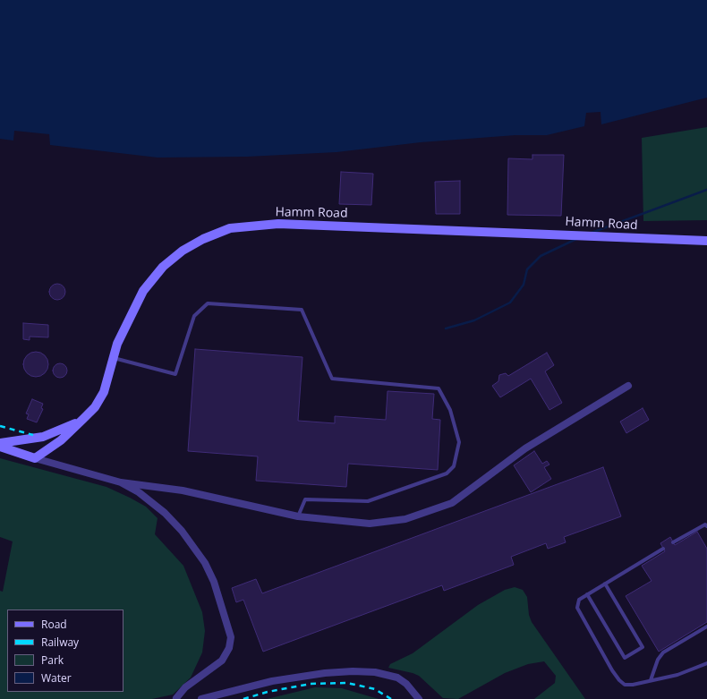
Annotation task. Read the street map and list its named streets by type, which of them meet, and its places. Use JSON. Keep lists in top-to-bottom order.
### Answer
{
  "streets": {
    "main road": ["Hamm Road"]
  },
  "legend": [
    "Road",
    "Railway",
    "Park",
    "Water"
  ]
}
